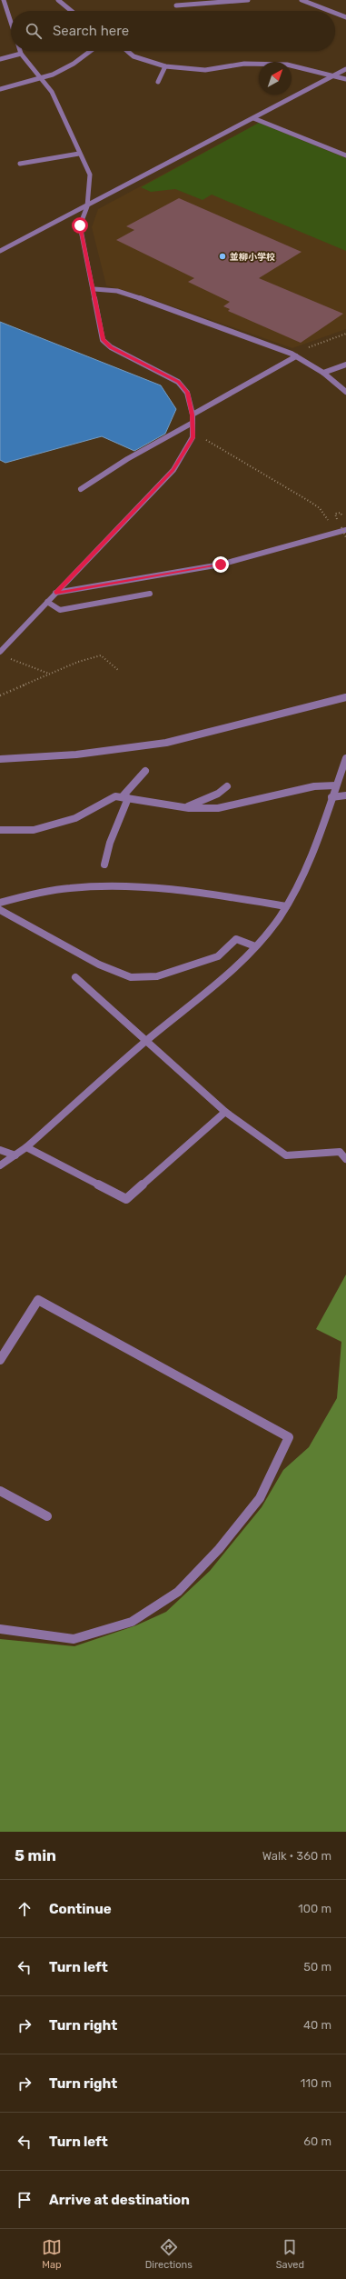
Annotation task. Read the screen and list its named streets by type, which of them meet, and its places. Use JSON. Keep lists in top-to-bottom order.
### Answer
{
  "places": ["並柳小学校"],
  "north": "top right",
  "page": {
    "search": "Search here",
    "heading": ["5 min", "Walk · 360 m"],
    "list": [
      ["Continue", "100 m"],
      ["Turn left", "50 m"],
      ["Turn right", "40 m"],
      ["Turn right", "110 m"],
      ["Turn left", "60 m"],
      "Arrive at destination"
    ],
    "nav": ["Map", "Directions", "Saved"]
  }
}
